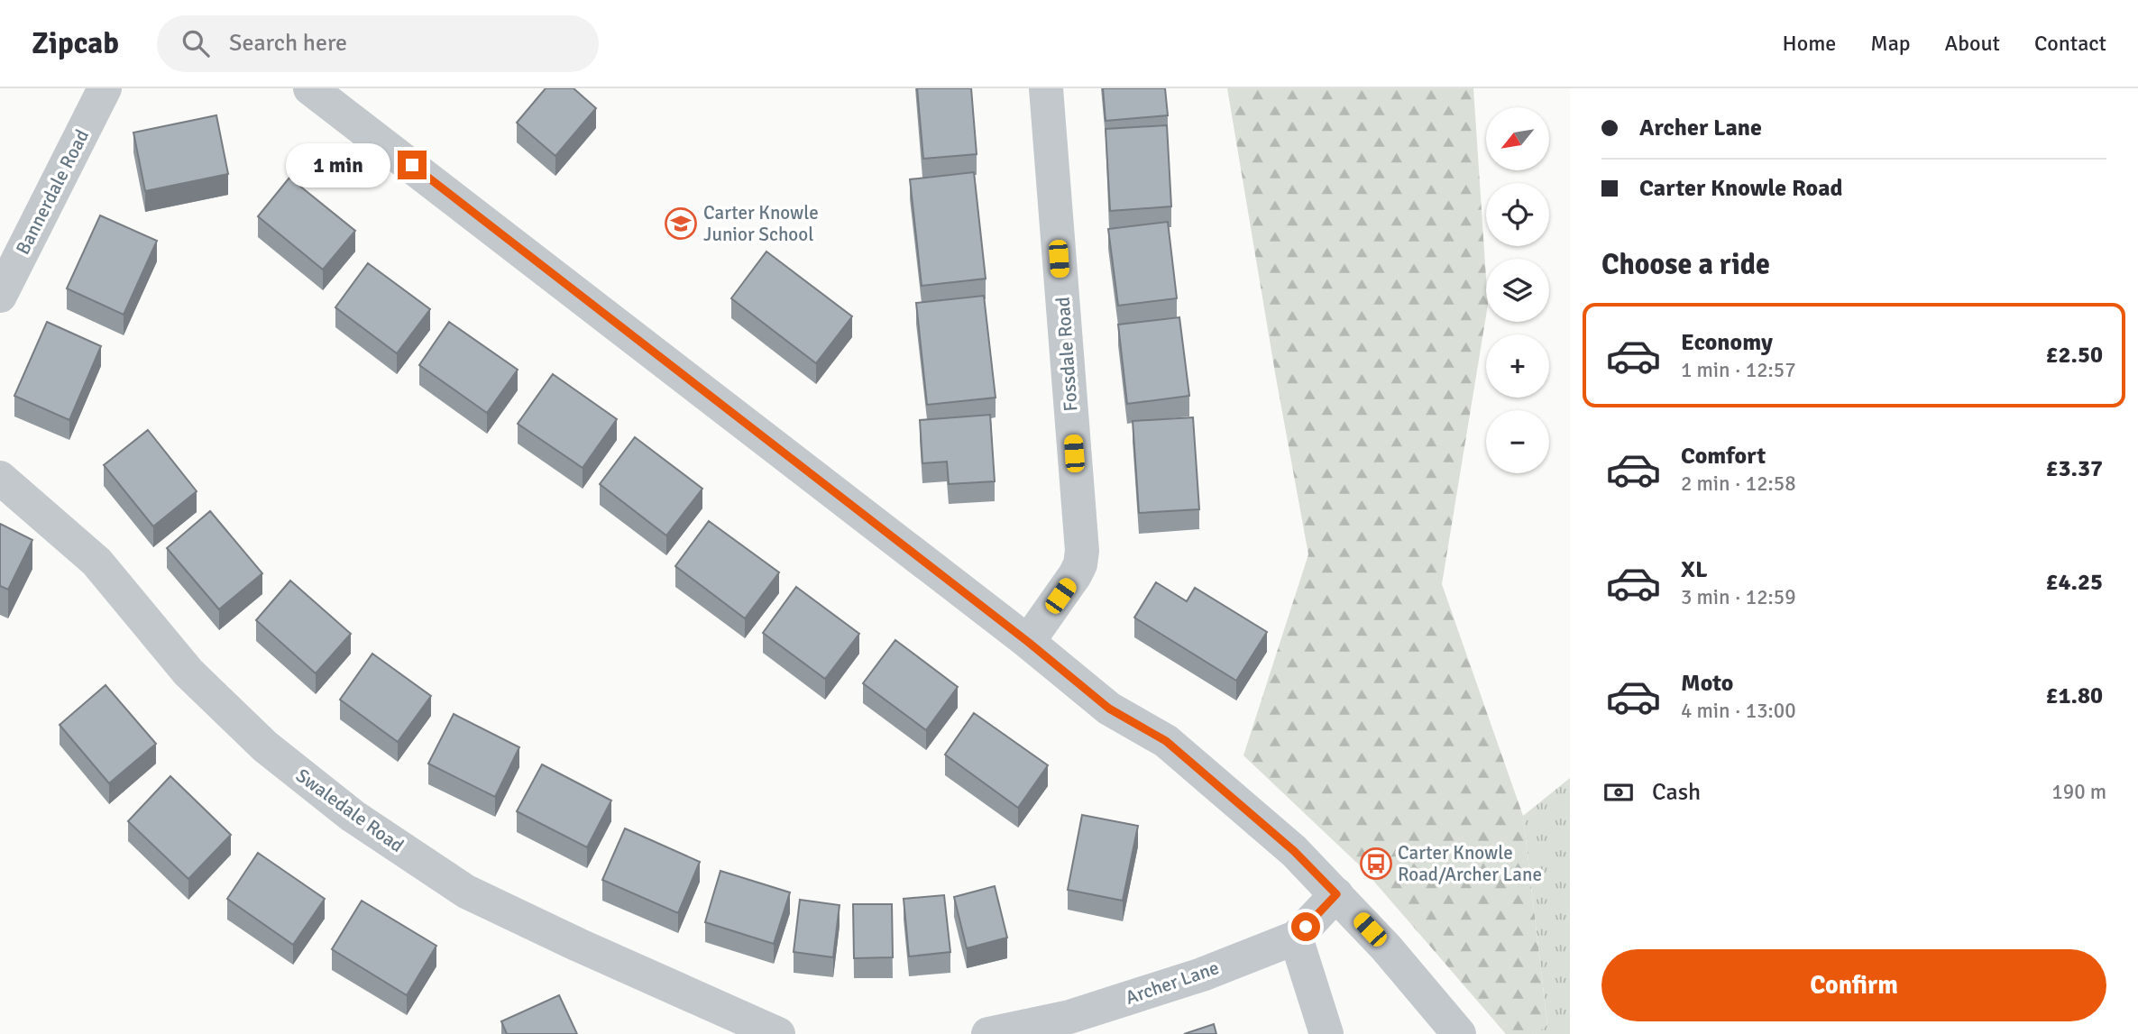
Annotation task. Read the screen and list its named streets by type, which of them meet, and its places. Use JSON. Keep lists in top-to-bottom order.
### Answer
{
  "streets": {
    "street": [
      "Bannerdale Road",
      "Fossdale Road",
      "Swaledale Road",
      "Archer Lane"
    ]
  },
  "places": {
    "school or university": ["Carter Knowle Junior School"],
    "bus stop": ["Carter Knowle Road/Archer Lane"]
  },
  "north": "bottom left",
  "page": {
    "header": "Zipcab",
    "search": "Search here",
    "nav": [
      "Home",
      "Map",
      "About",
      "Contact"
    ],
    "banner": ["Archer Lane", "Carter Knowle Road"],
    "map_buttons": ["+", "−"],
    "bubble": "1 min",
    "heading": "Choose a ride",
    "list": [
      {
        "name": "Economy",
        "note": "1 min · 12:57",
        "value": "£2.50"
      },
      {
        "name": "Comfort",
        "note": "2 min · 12:58",
        "value": "£3.37"
      },
      {
        "name": "XL",
        "note": "3 min · 12:59",
        "value": "£4.25"
      },
      {
        "name": "Moto",
        "note": "4 min · 13:00",
        "value": "£1.80"
      }
    ],
    "pay": ["Cash", "190 m"],
    "buttons": "Confirm"
  }
}
